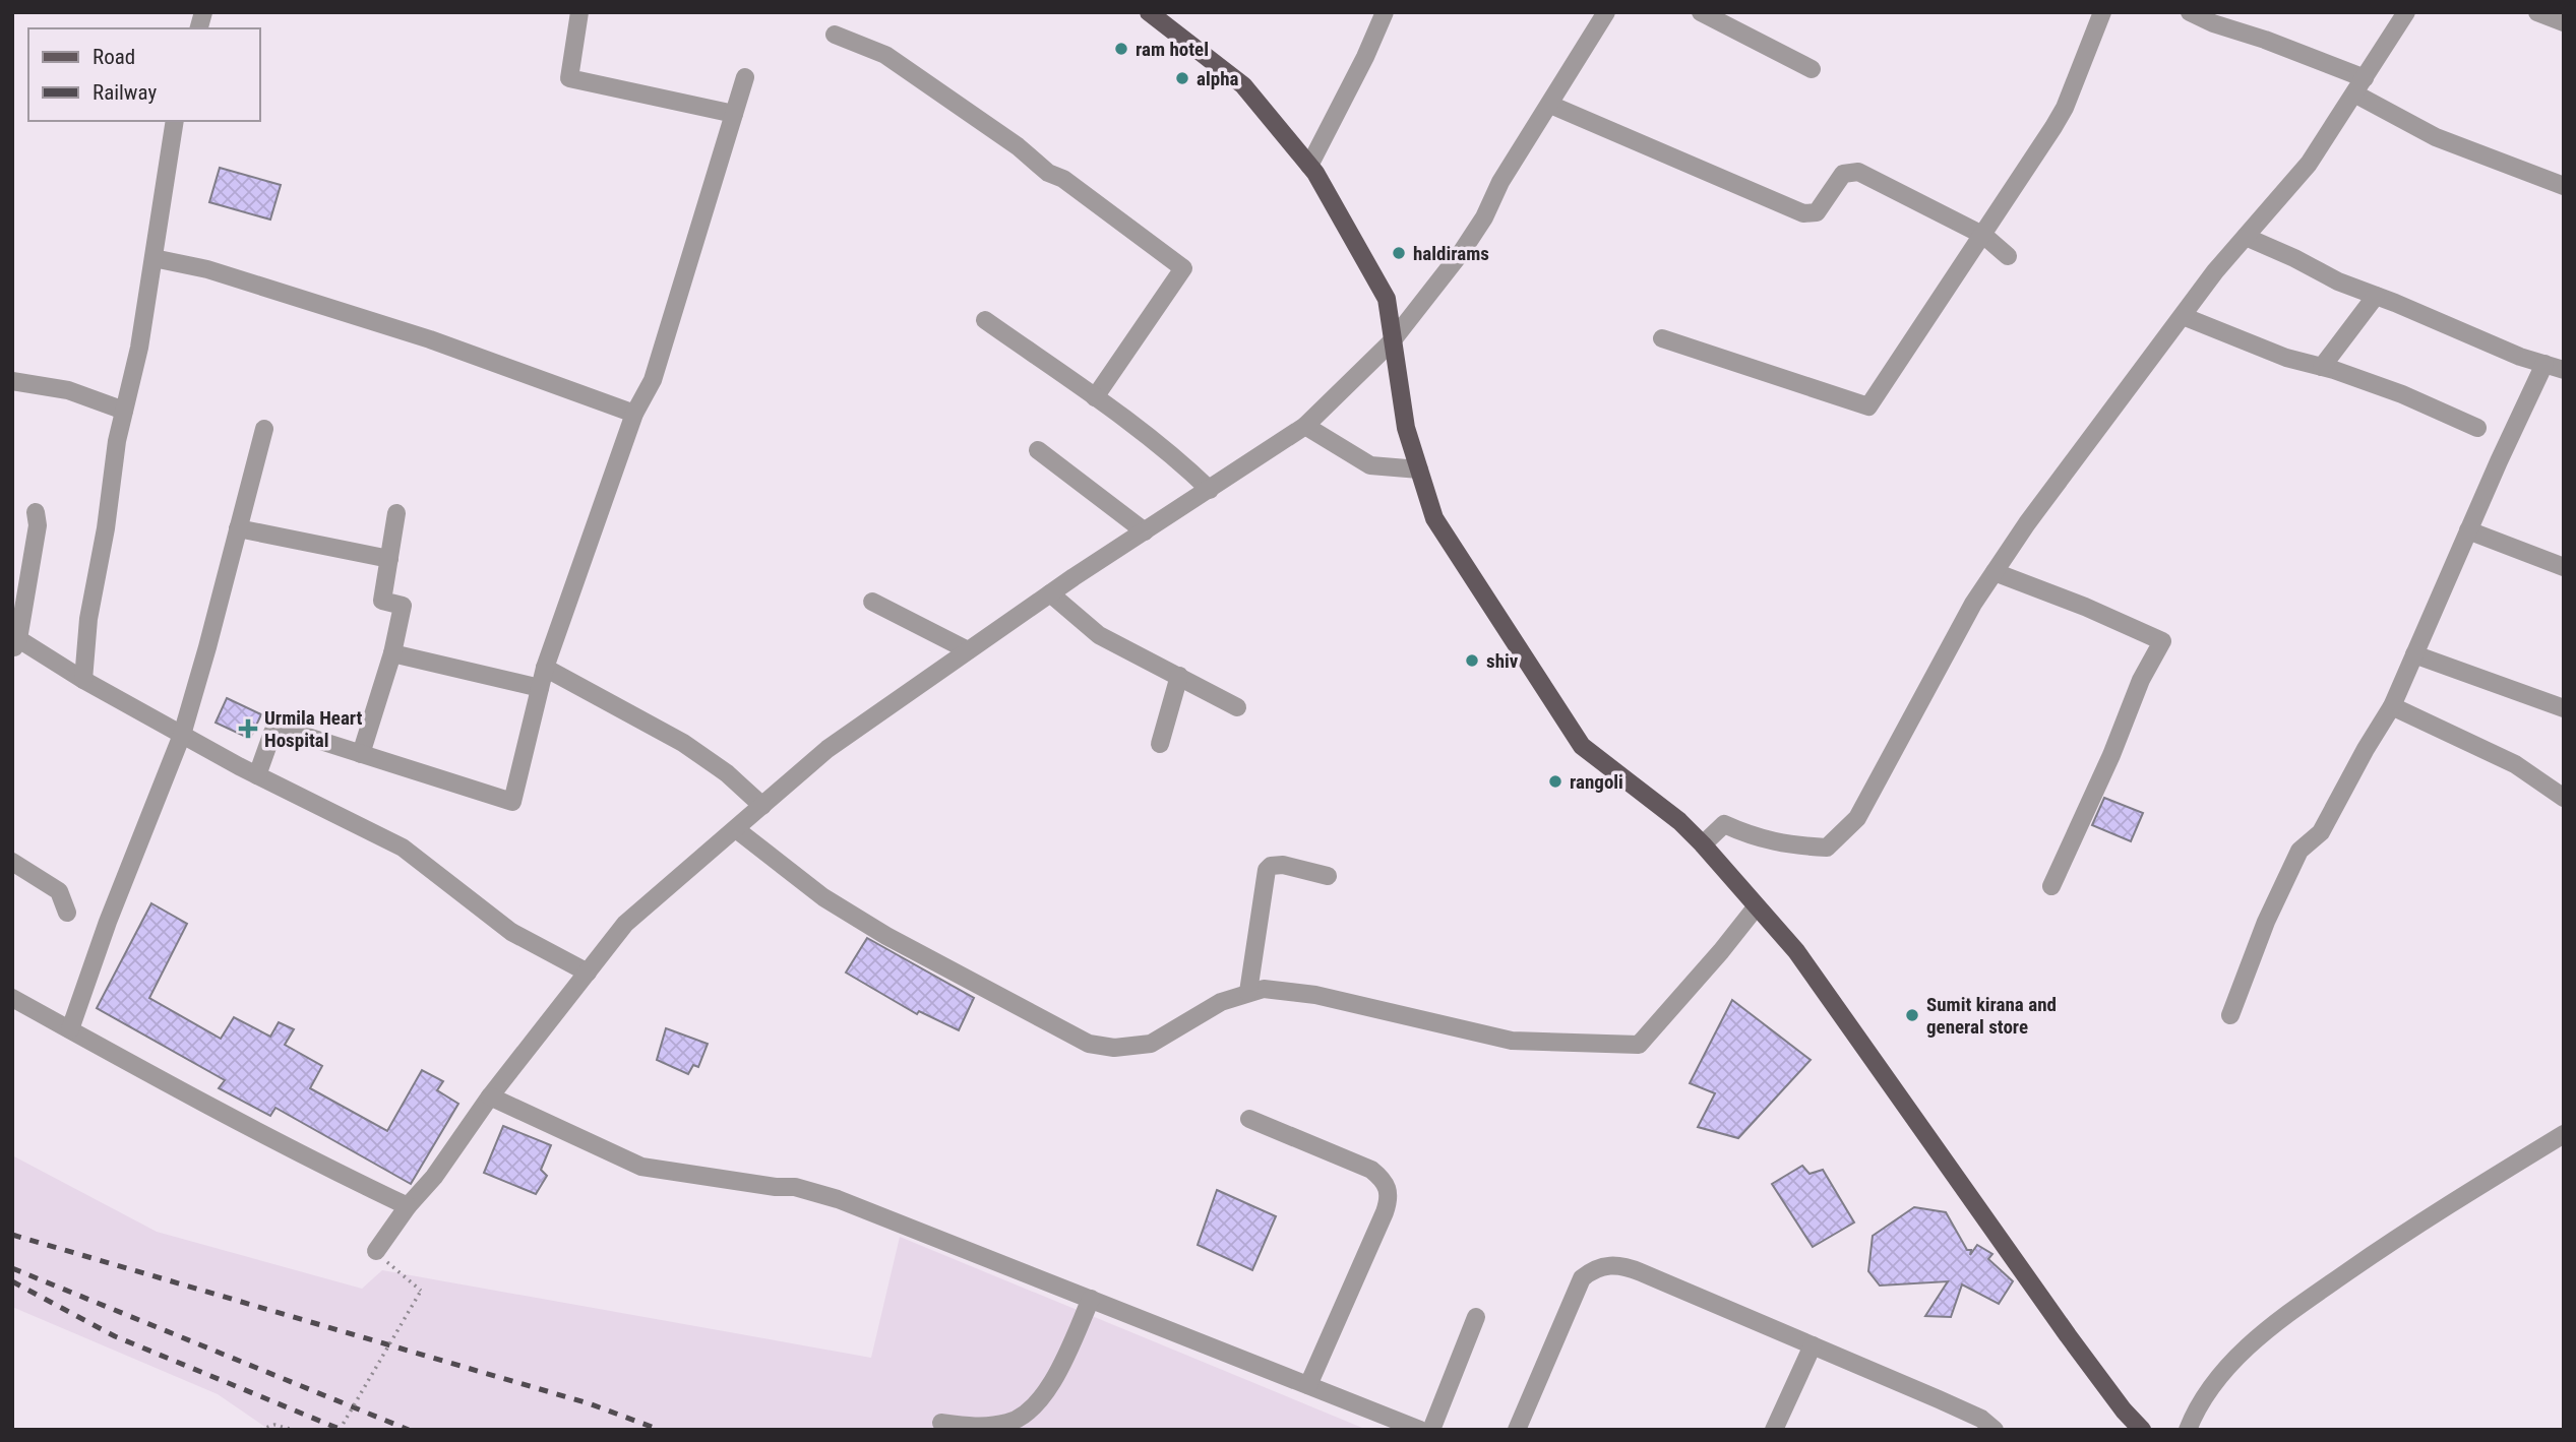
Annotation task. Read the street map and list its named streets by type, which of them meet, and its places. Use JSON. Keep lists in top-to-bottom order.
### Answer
{
  "places": {
    "other": [
      "ram hotel",
      "alpha",
      "haldirams",
      "shiv",
      "rangoli",
      "Sumit kirana and general store"
    ],
    "health": ["Urmila Heart Hospital"]
  },
  "legend": ["Road", "Railway"]
}
